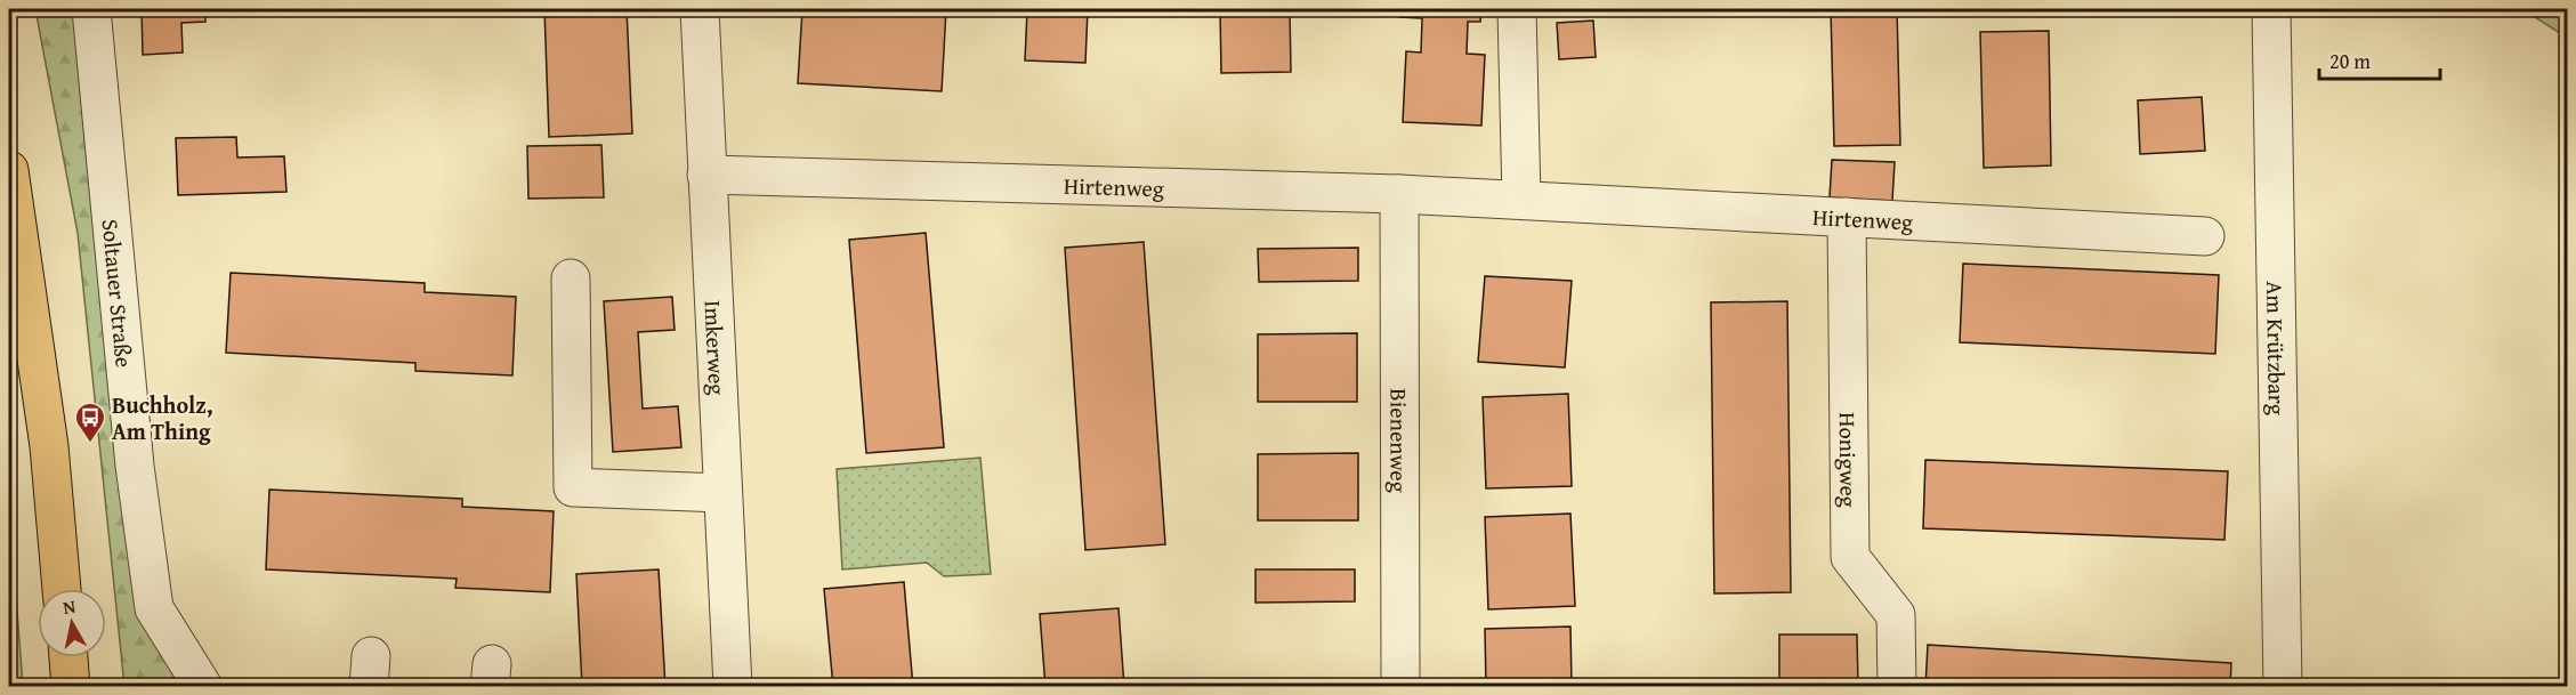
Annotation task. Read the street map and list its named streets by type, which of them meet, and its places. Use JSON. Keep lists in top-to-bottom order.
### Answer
{
  "streets": {
    "street": [
      "Hirtenweg",
      "Soltauer Straße",
      "Imkerweg",
      "Am Krützbarg",
      "Bienenweg",
      "Honigweg"
    ]
  },
  "crossings": [
    ["Hirtenweg", "Imkerweg"],
    ["Hirtenweg", "Bienenweg"],
    ["Hirtenweg", "Honigweg"]
  ],
  "places": {
    "bus stop": ["Buchholz, Am Thing"]
  },
  "scale_bar": "20 m",
  "north": "top"
}
